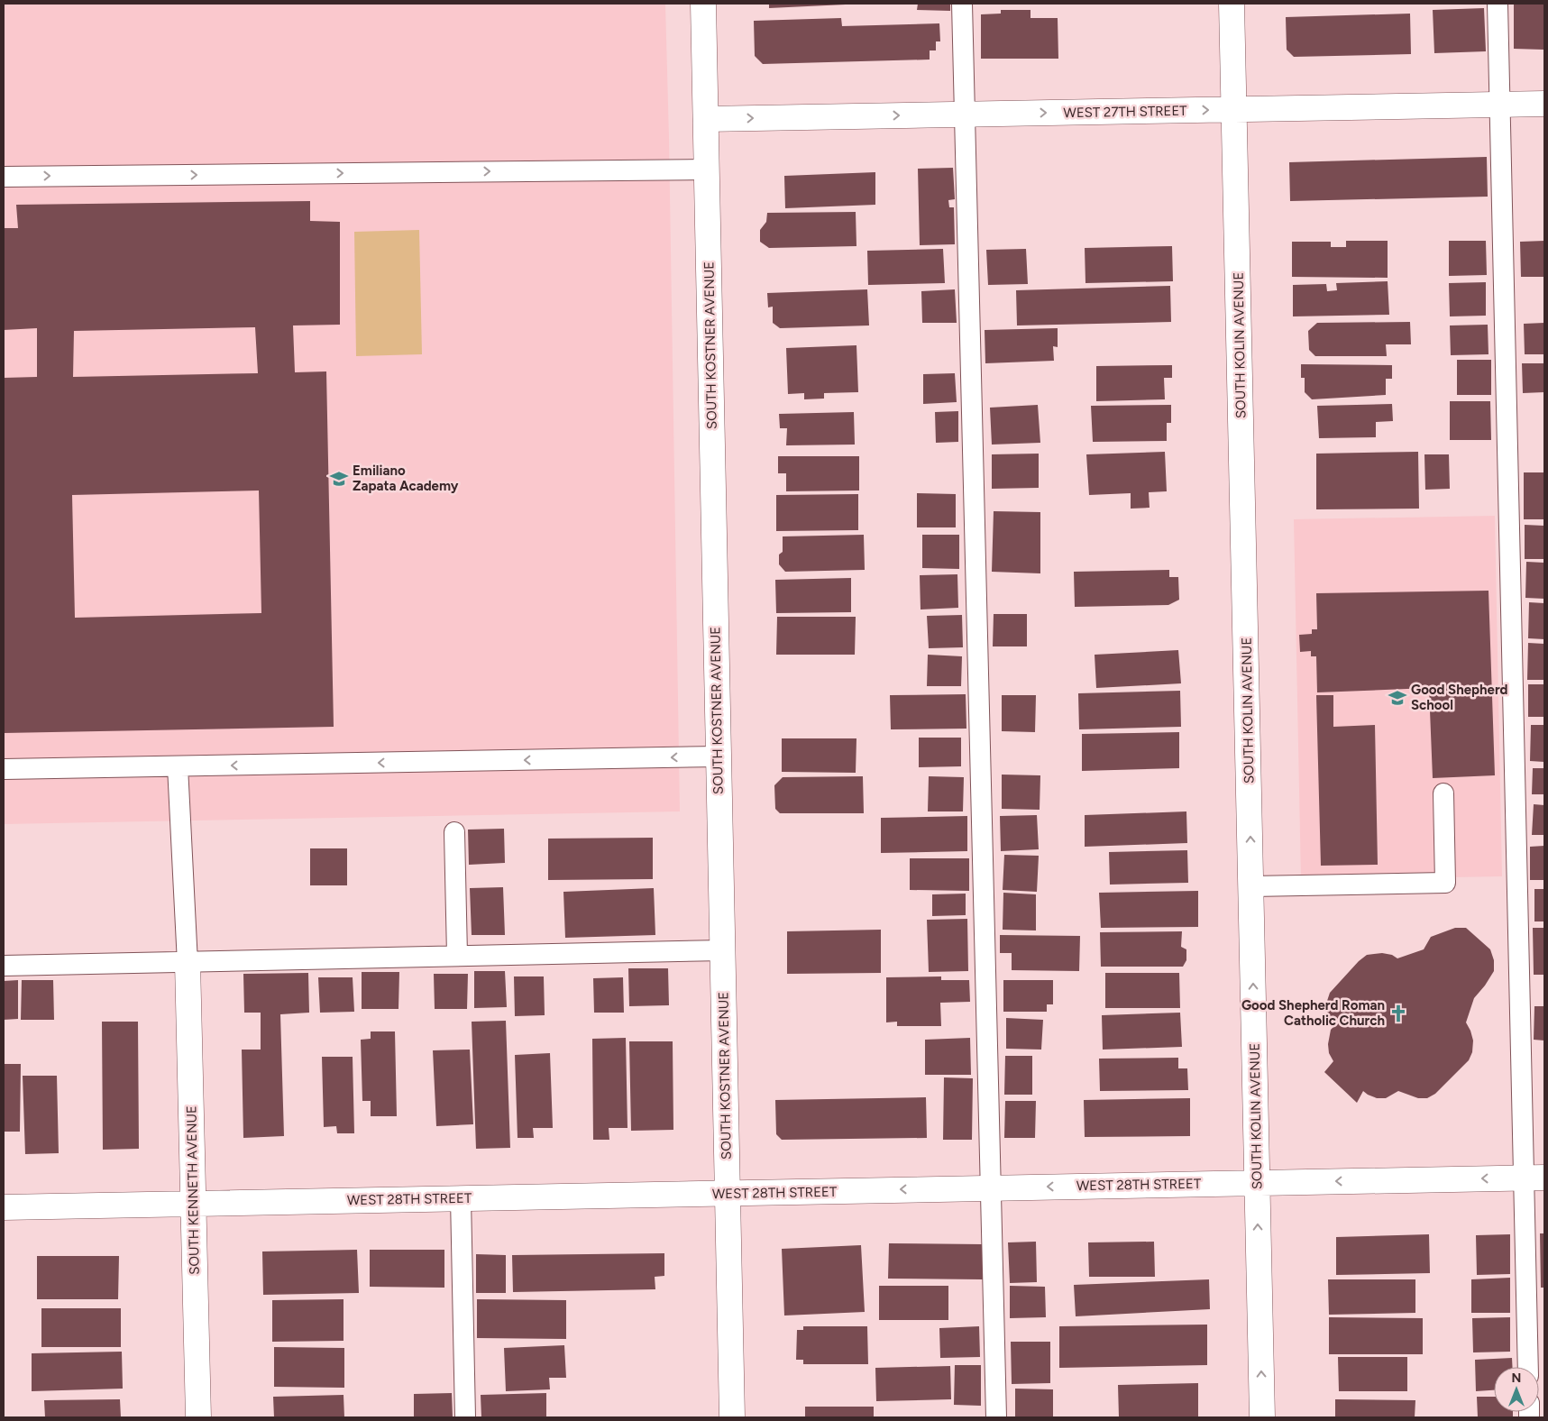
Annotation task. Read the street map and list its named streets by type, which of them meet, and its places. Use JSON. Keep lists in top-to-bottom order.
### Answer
{
  "streets": {
    "street": [
      "WEST 27TH STREET",
      "SOUTH KOSTNER AVENUE",
      "SOUTH KOLIN AVENUE",
      "WEST 28TH STREET",
      "SOUTH KENNETH AVENUE"
    ]
  },
  "crossings": [
    ["WEST 27TH STREET", "SOUTH KOSTNER AVENUE"],
    ["WEST 27TH STREET", "SOUTH KOLIN AVENUE"],
    ["SOUTH KOSTNER AVENUE", "WEST 28TH STREET"],
    ["SOUTH KOLIN AVENUE", "WEST 28TH STREET"],
    ["WEST 28TH STREET", "SOUTH KENNETH AVENUE"]
  ],
  "one_way": ["WEST 27TH STREET", "SOUTH KOLIN AVENUE", "WEST 28TH STREET"],
  "places": {
    "school or university": ["Emiliano Zapata Academy", "Good Shepherd School"],
    "church": ["Good Shepherd Roman Catholic Church"]
  },
  "north": "top"
}
